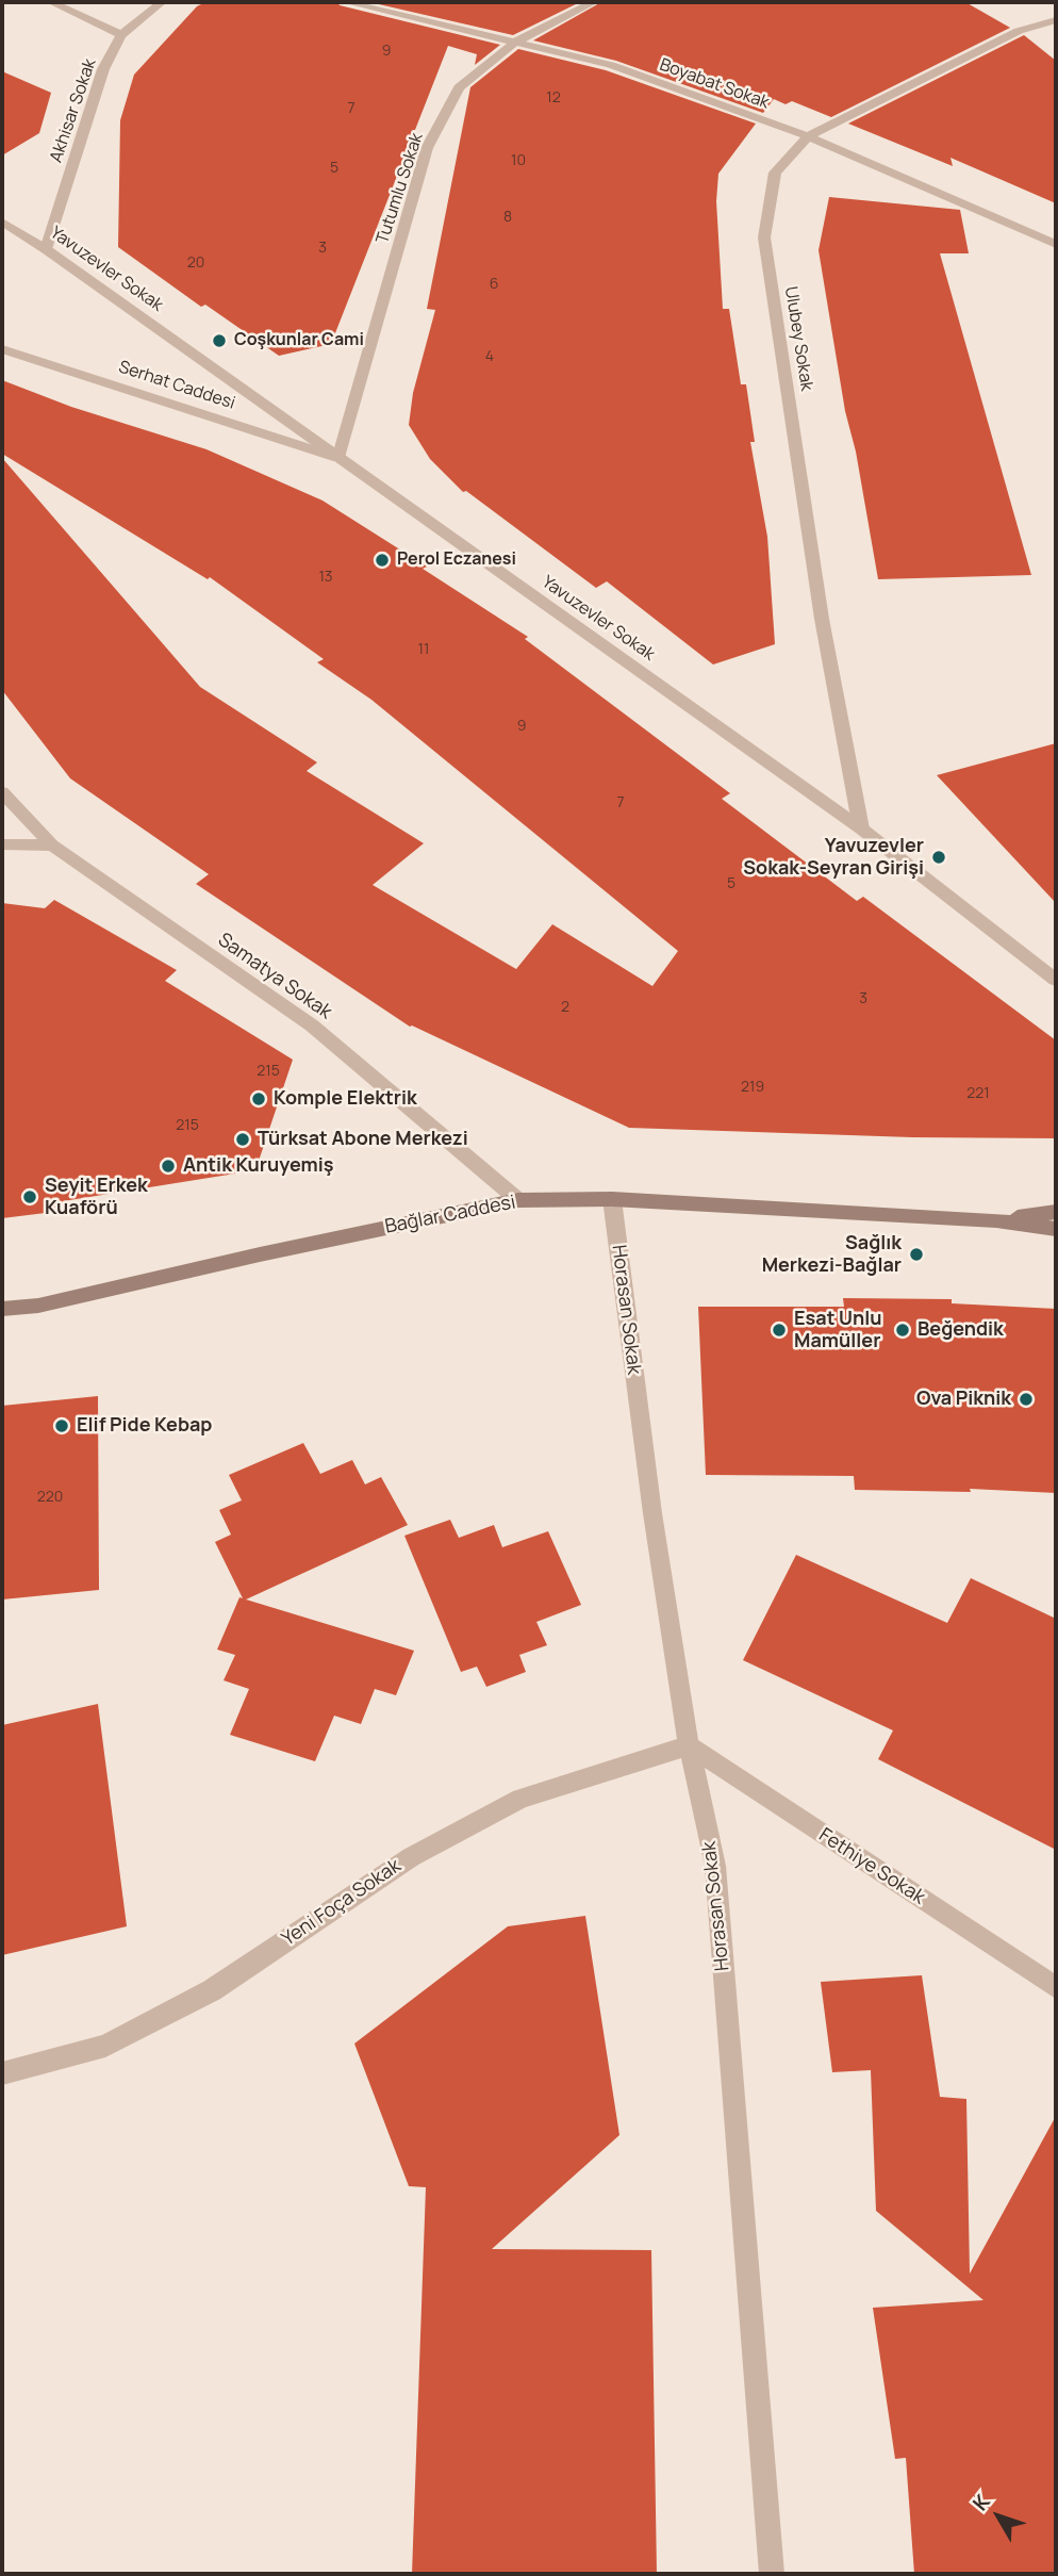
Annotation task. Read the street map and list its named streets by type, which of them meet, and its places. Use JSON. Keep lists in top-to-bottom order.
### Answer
{
  "streets": {
    "main road": ["Bağlar Caddesi"],
    "street": [
      "Boyabat Sokak",
      "Akhisar Sokak",
      "Tutumlu Sokak",
      "Yavuzevler Sokak",
      "Ulubey Sokak",
      "Serhat Caddesi",
      "Samatya Sokak",
      "Horasan Sokak",
      "Fethiye Sokak",
      "Yeni Foça Sokak"
    ]
  },
  "crossings": [
    ["Boyabat Sokak", "Tutumlu Sokak"],
    ["Boyabat Sokak", "Ulubey Sokak"],
    ["Akhisar Sokak", "Yavuzevler Sokak"],
    ["Tutumlu Sokak", "Yavuzevler Sokak"],
    ["Tutumlu Sokak", "Serhat Caddesi"],
    ["Yavuzevler Sokak", "Ulubey Sokak"],
    ["Yavuzevler Sokak", "Serhat Caddesi"],
    ["Samatya Sokak", "Bağlar Caddesi"],
    ["Bağlar Caddesi", "Horasan Sokak"],
    ["Horasan Sokak", "Fethiye Sokak"],
    ["Horasan Sokak", "Yeni Foça Sokak"],
    ["Fethiye Sokak", "Yeni Foça Sokak"]
  ],
  "places": [
    "Coşkunlar Cami",
    "Perol Eczanesi",
    "Yavuzevler Sokak-Seyran Girişi",
    "Komple Elektrik",
    "Türksat Abone Merkezi",
    "Antik Kuruyemiş",
    "Seyit Erkek Kuaförü",
    "Sağlık Merkezi-Bağlar",
    "Esat Unlu Mamüller",
    "Beğendik",
    "Ova Piknik",
    "Elif Pide Kebap"
  ],
  "house_numbers": [
    "9",
    "12",
    "7",
    "10",
    "5",
    "8",
    "3",
    "20",
    "6",
    "4",
    "13",
    "11",
    "9",
    "7",
    "5",
    "3",
    "2",
    "215",
    "219",
    "221",
    "215",
    "220"
  ],
  "north": "top left"
}
